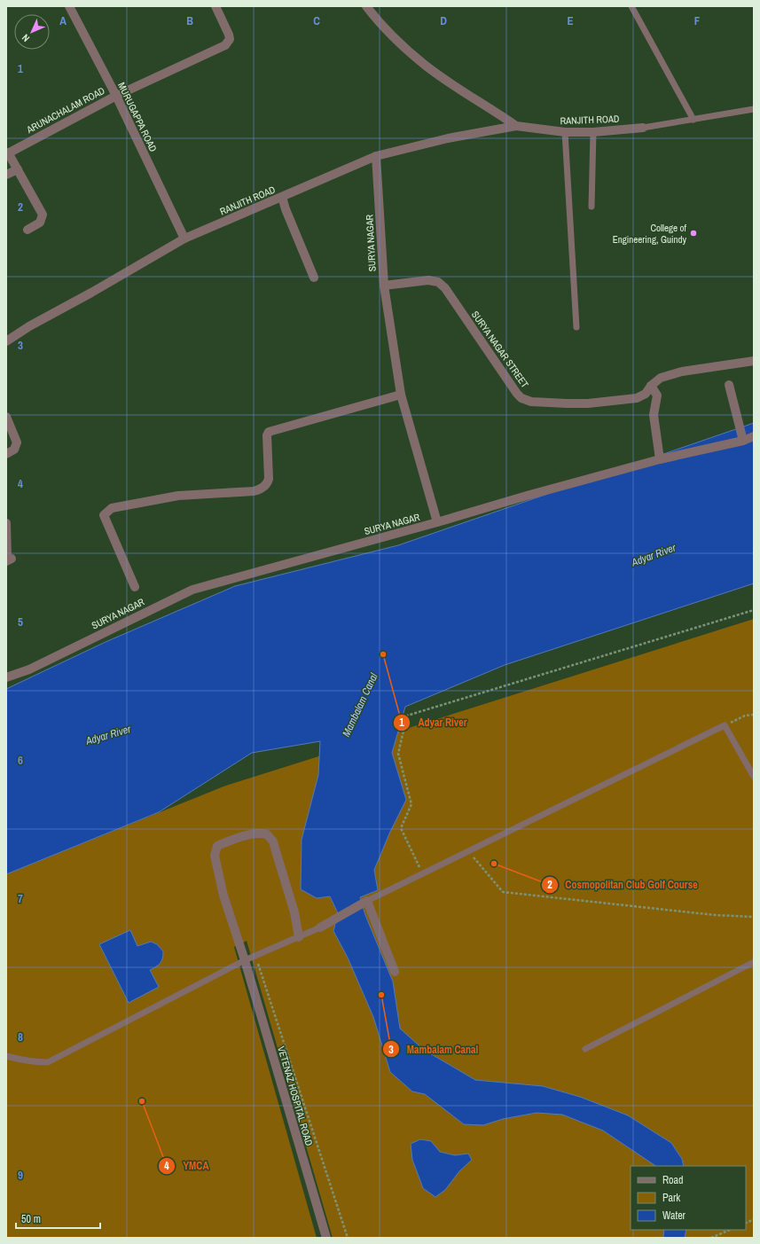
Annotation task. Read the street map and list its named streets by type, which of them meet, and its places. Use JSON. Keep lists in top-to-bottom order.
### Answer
{
  "streets": {
    "street": [
      "ARUNACHALAM ROAD",
      "MURUGAPPA ROAD",
      "RANJITH ROAD",
      "SURYA NAGAR",
      "SURYA NAGAR STREET",
      "VETENAZ HOSPITAL ROAD"
    ]
  },
  "crossings": [
    ["ARUNACHALAM ROAD", "MURUGAPPA ROAD"],
    ["MURUGAPPA ROAD", "RANJITH ROAD"],
    ["RANJITH ROAD", "SURYA NAGAR"],
    ["SURYA NAGAR", "SURYA NAGAR STREET"]
  ],
  "water": ["Adyar River", "Mambalam Canal"],
  "places": [
    "College of Engineering, Guindy",
    "Adyar River",
    "Cosmopolitan Club Golf Course",
    "Mambalam Canal",
    "YMCA"
  ],
  "legend": ["Road", "Park", "Water"],
  "scale_bar": "50 m",
  "north": "bottom left",
  "grid": {
    "columns": [
      "A",
      "B",
      "C",
      "D",
      "E",
      "F"
    ],
    "rows": [
      "1",
      "2",
      "3",
      "4",
      "5",
      "6",
      "7",
      "8",
      "9"
    ]
  }
}
